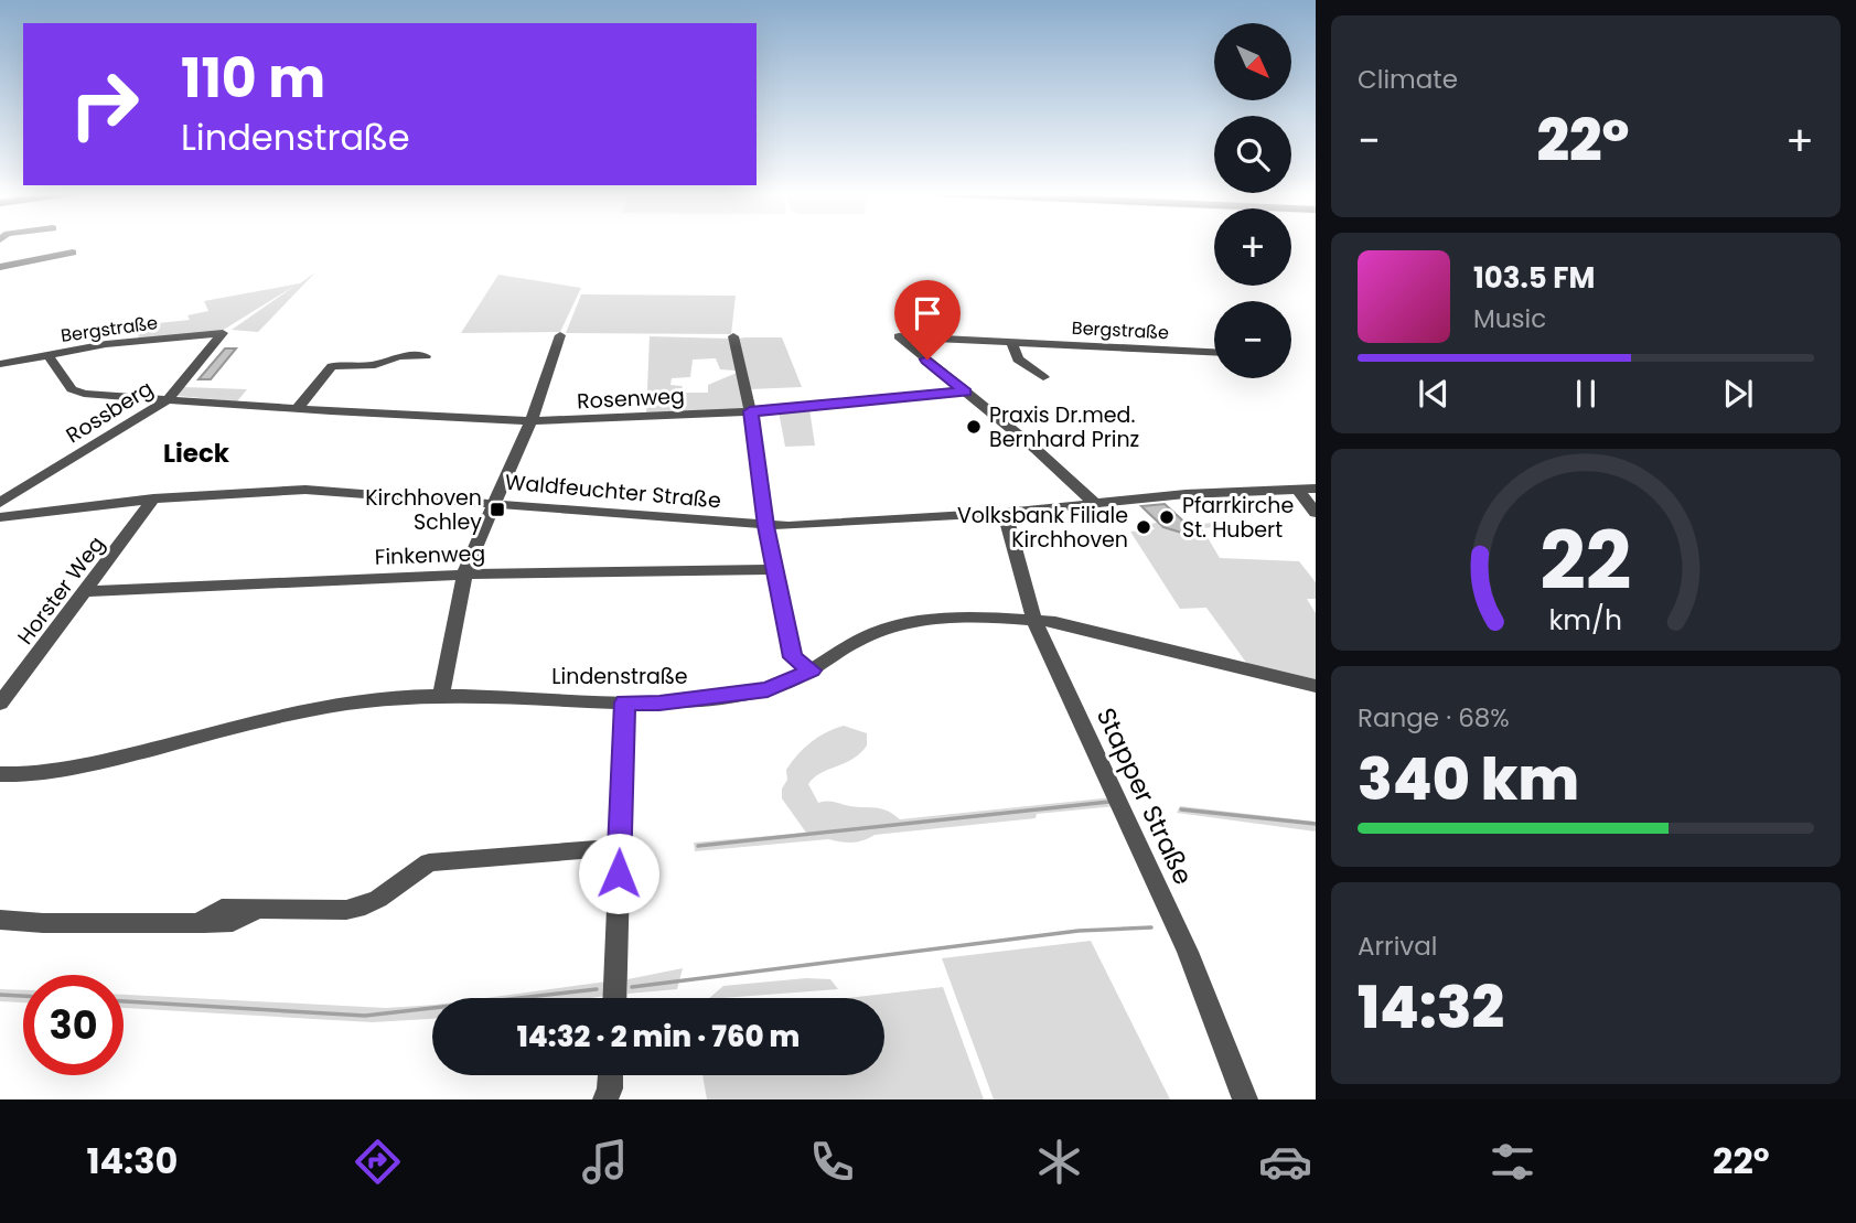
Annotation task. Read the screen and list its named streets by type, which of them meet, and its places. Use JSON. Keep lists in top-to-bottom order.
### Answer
{
  "streets": {
    "street": [
      "Bergstraße",
      "Rosenweg",
      "Rossberg",
      "Waldfeuchter Straße",
      "Finkenweg",
      "Horster Weg",
      "Lindenstraße",
      "Stapper Straße"
    ]
  },
  "crossings": [
    ["Bergstraße", "Rosenweg"],
    ["Bergstraße", "Rossberg"],
    ["Rosenweg", "Rossberg"],
    ["Waldfeuchter Straße", "Horster Weg"],
    ["Waldfeuchter Straße", "Stapper Straße"],
    ["Finkenweg", "Horster Weg"],
    ["Lindenstraße", "Stapper Straße"]
  ],
  "districts": ["Lieck"],
  "places": {
    "other": ["Praxis Dr.med. Bernhard Prinz", "Pfarrkirche St. Hubert", "Volksbank Filiale Kirchhoven"],
    "transit": ["Kirchhoven Schley"]
  },
  "north": "bottom right",
  "page": {
    "tile": [
      "Climate",
      ["Range · 68%", "340 km"],
      ["Arrival", "14:32"]
    ],
    "map_buttons": ["+", "−"],
    "turn": ["110 m", "Lindenstraße"],
    "heat": ["−", "22°", "+"],
    "song": ["103.5 FM", "Music"],
    "limit": "30",
    "trip": "14:32 · 2 min · 760 m",
    "tabs": ["14:30", "22°"],
    "gauge": ["22", "km/h"]
  }
}
